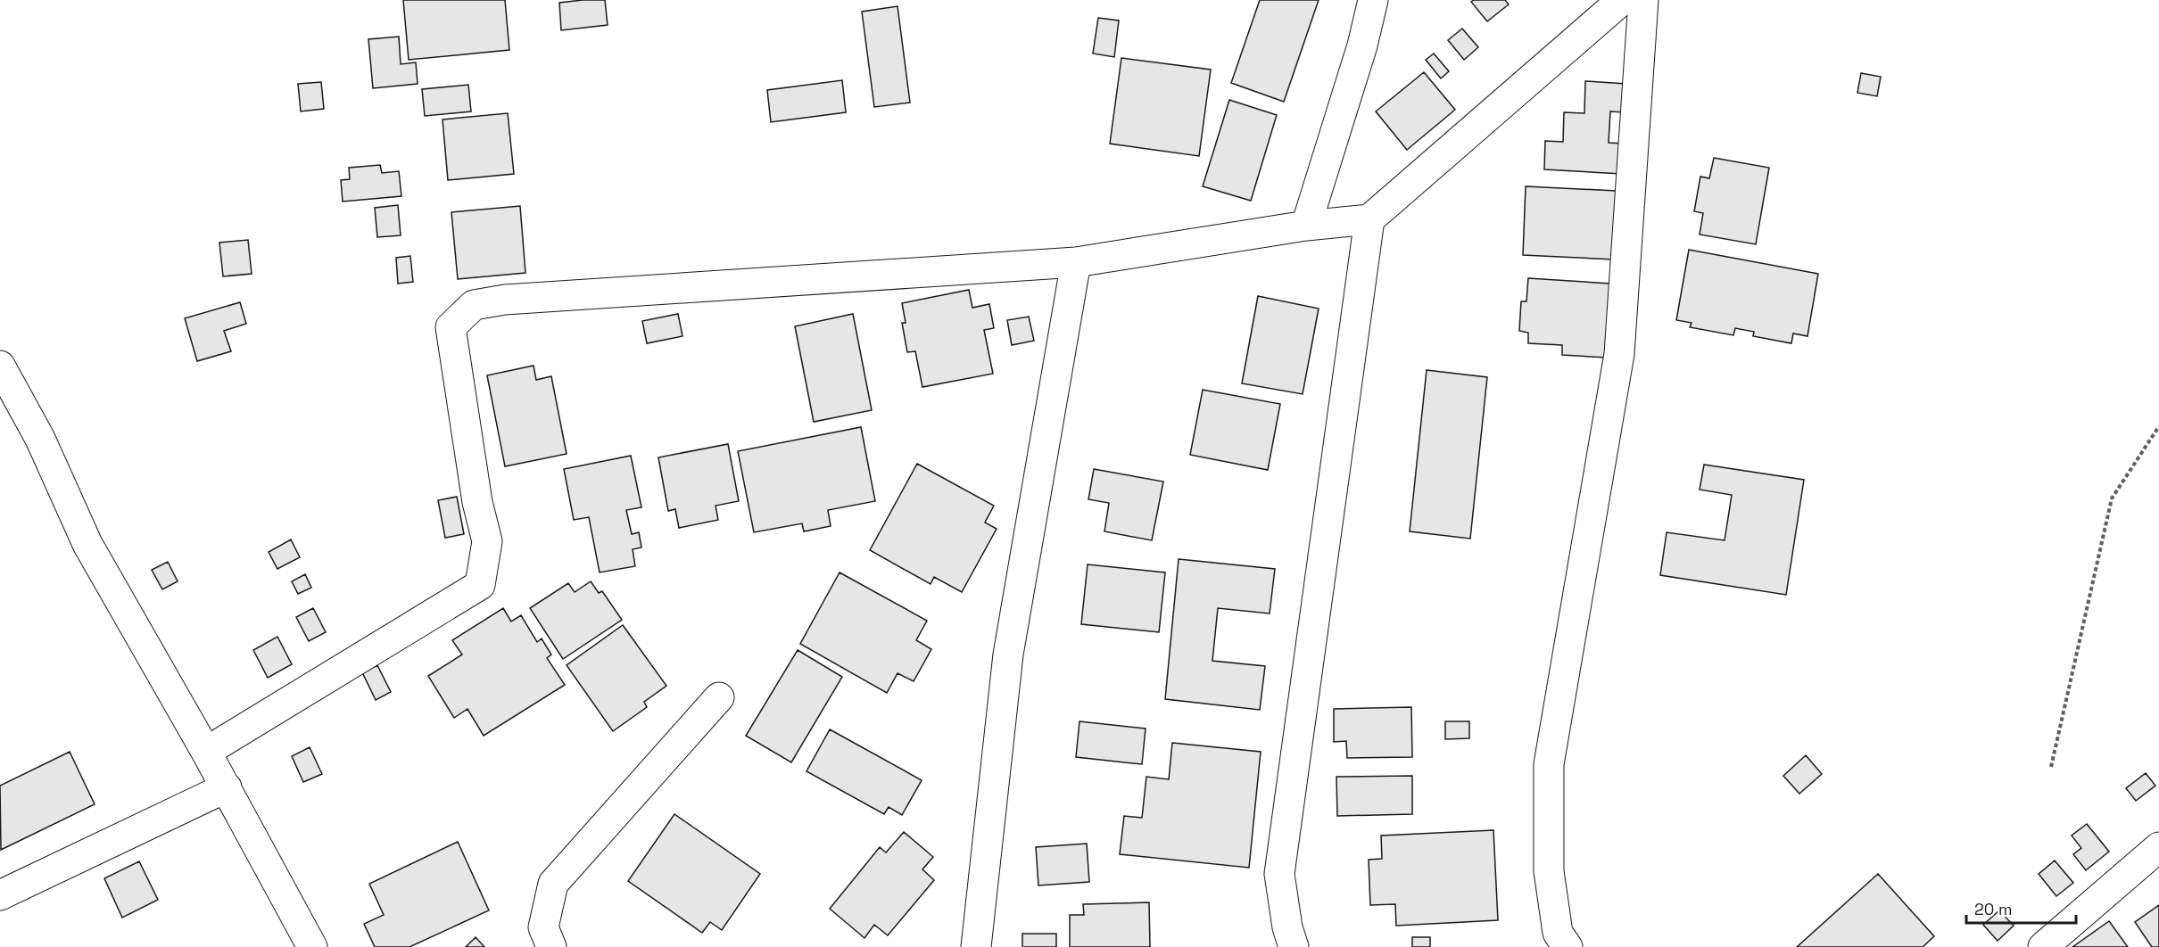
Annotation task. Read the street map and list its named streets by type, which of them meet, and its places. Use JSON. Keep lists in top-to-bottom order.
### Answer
{
  "scale_bar": "20 m"
}
